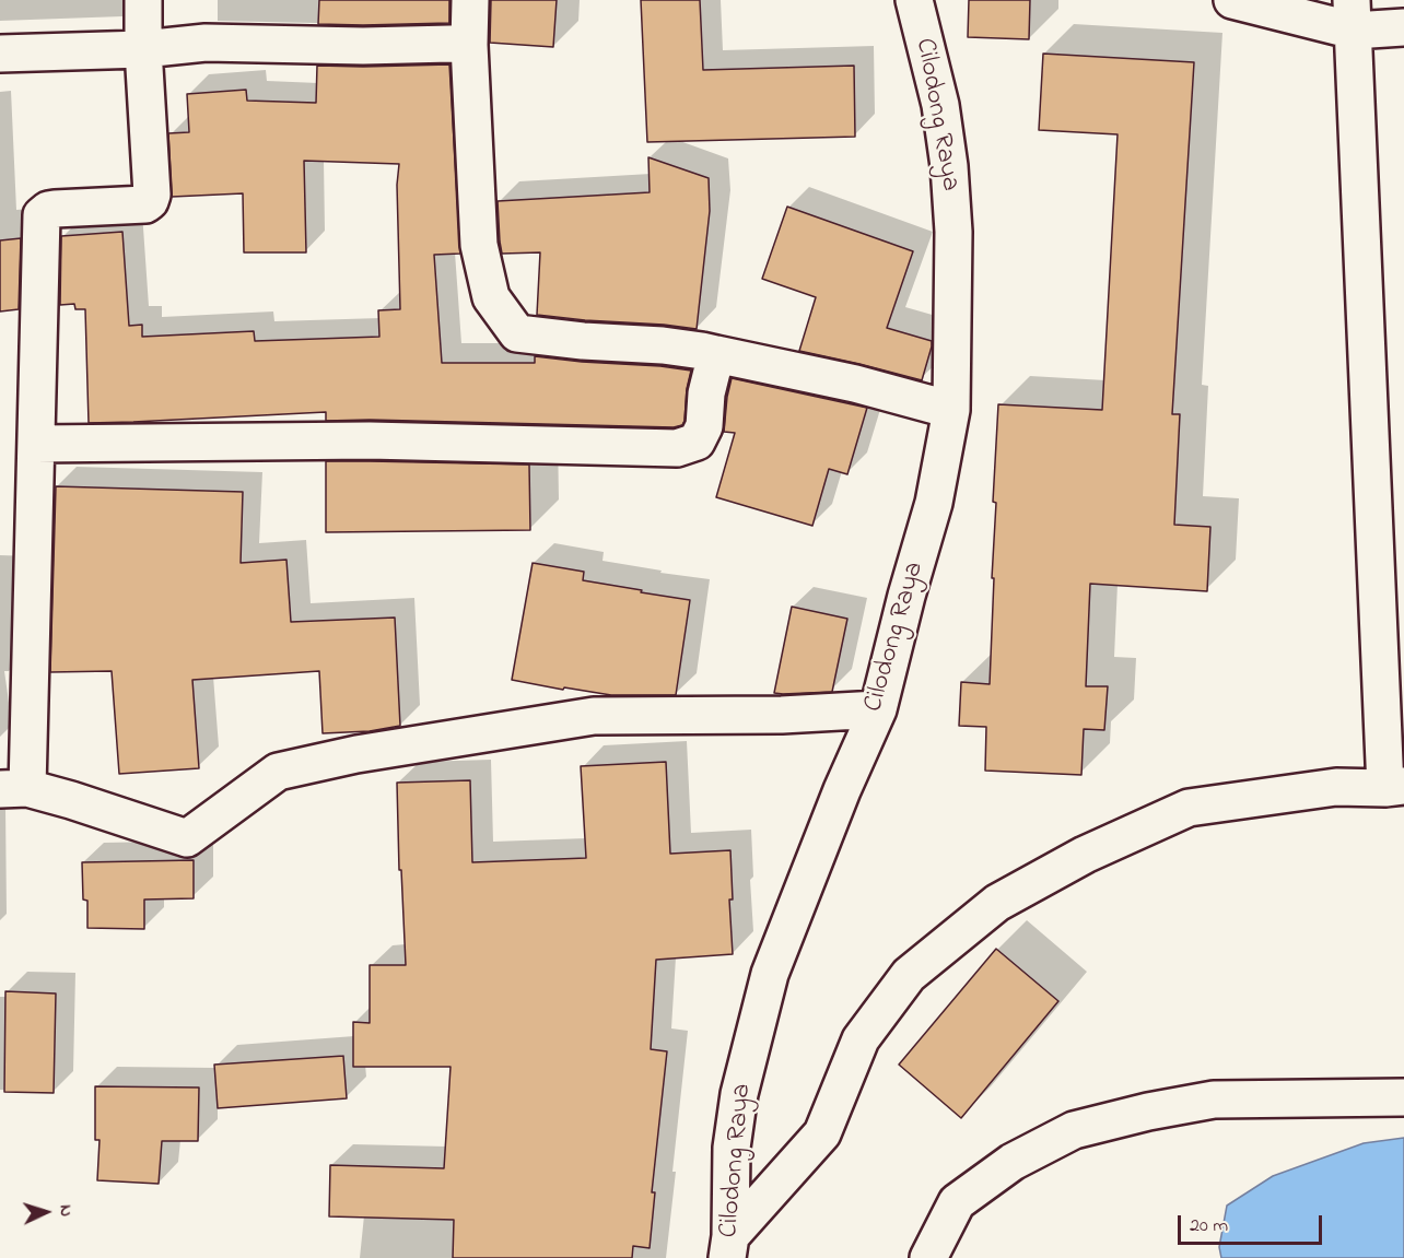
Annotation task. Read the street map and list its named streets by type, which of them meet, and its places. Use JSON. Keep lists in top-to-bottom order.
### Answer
{
  "streets": {
    "street": ["Cilodong Raya"]
  },
  "scale_bar": "20 m",
  "north": "right"
}
